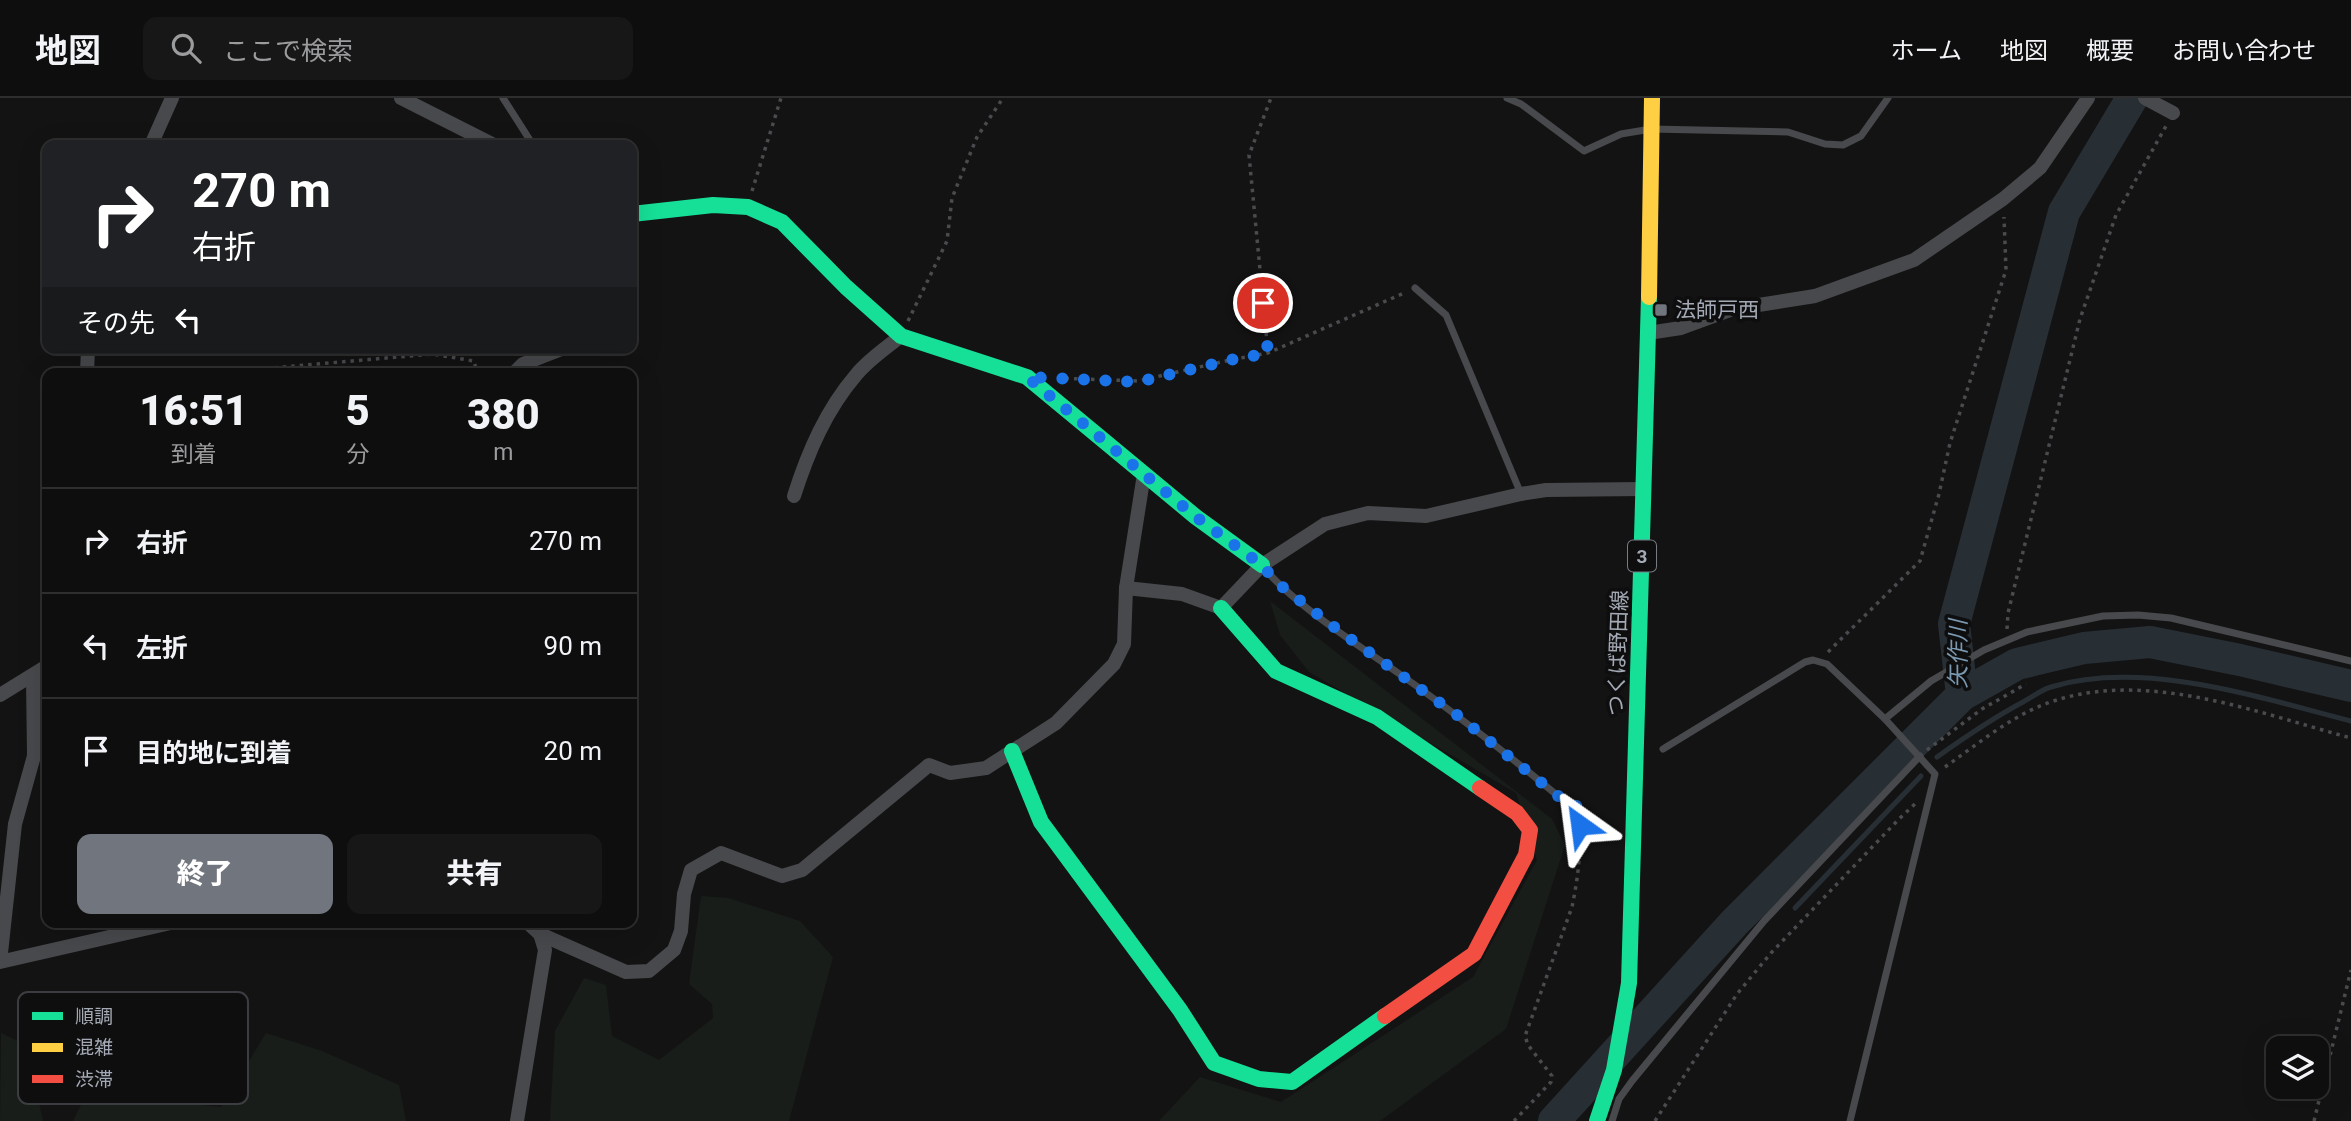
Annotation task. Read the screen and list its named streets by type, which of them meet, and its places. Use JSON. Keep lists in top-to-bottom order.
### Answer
{
  "streets": {
    "street": ["3", "つくば野田線"]
  },
  "water": ["矢作川"],
  "places": {
    "transit": ["法師戸西"]
  },
  "legend": ["順調", "混雑", "渋滞"],
  "page": {
    "header": "地図",
    "search": "ここで検索",
    "nav": [
      "ホーム",
      "地図",
      "概要",
      "お問い合わせ"
    ],
    "turn": ["270 m", "右折"],
    "then": "その先",
    "eta": [
      "16:51",
      "到着",
      "5",
      "分",
      "380",
      "m"
    ],
    "list": [
      {
        "name": "右折",
        "value": "270 m"
      },
      {
        "name": "左折",
        "value": "90 m"
      },
      {
        "name": "目的地に到着",
        "value": "20 m"
      }
    ],
    "buttons": ["終了", "共有"]
  }
}
